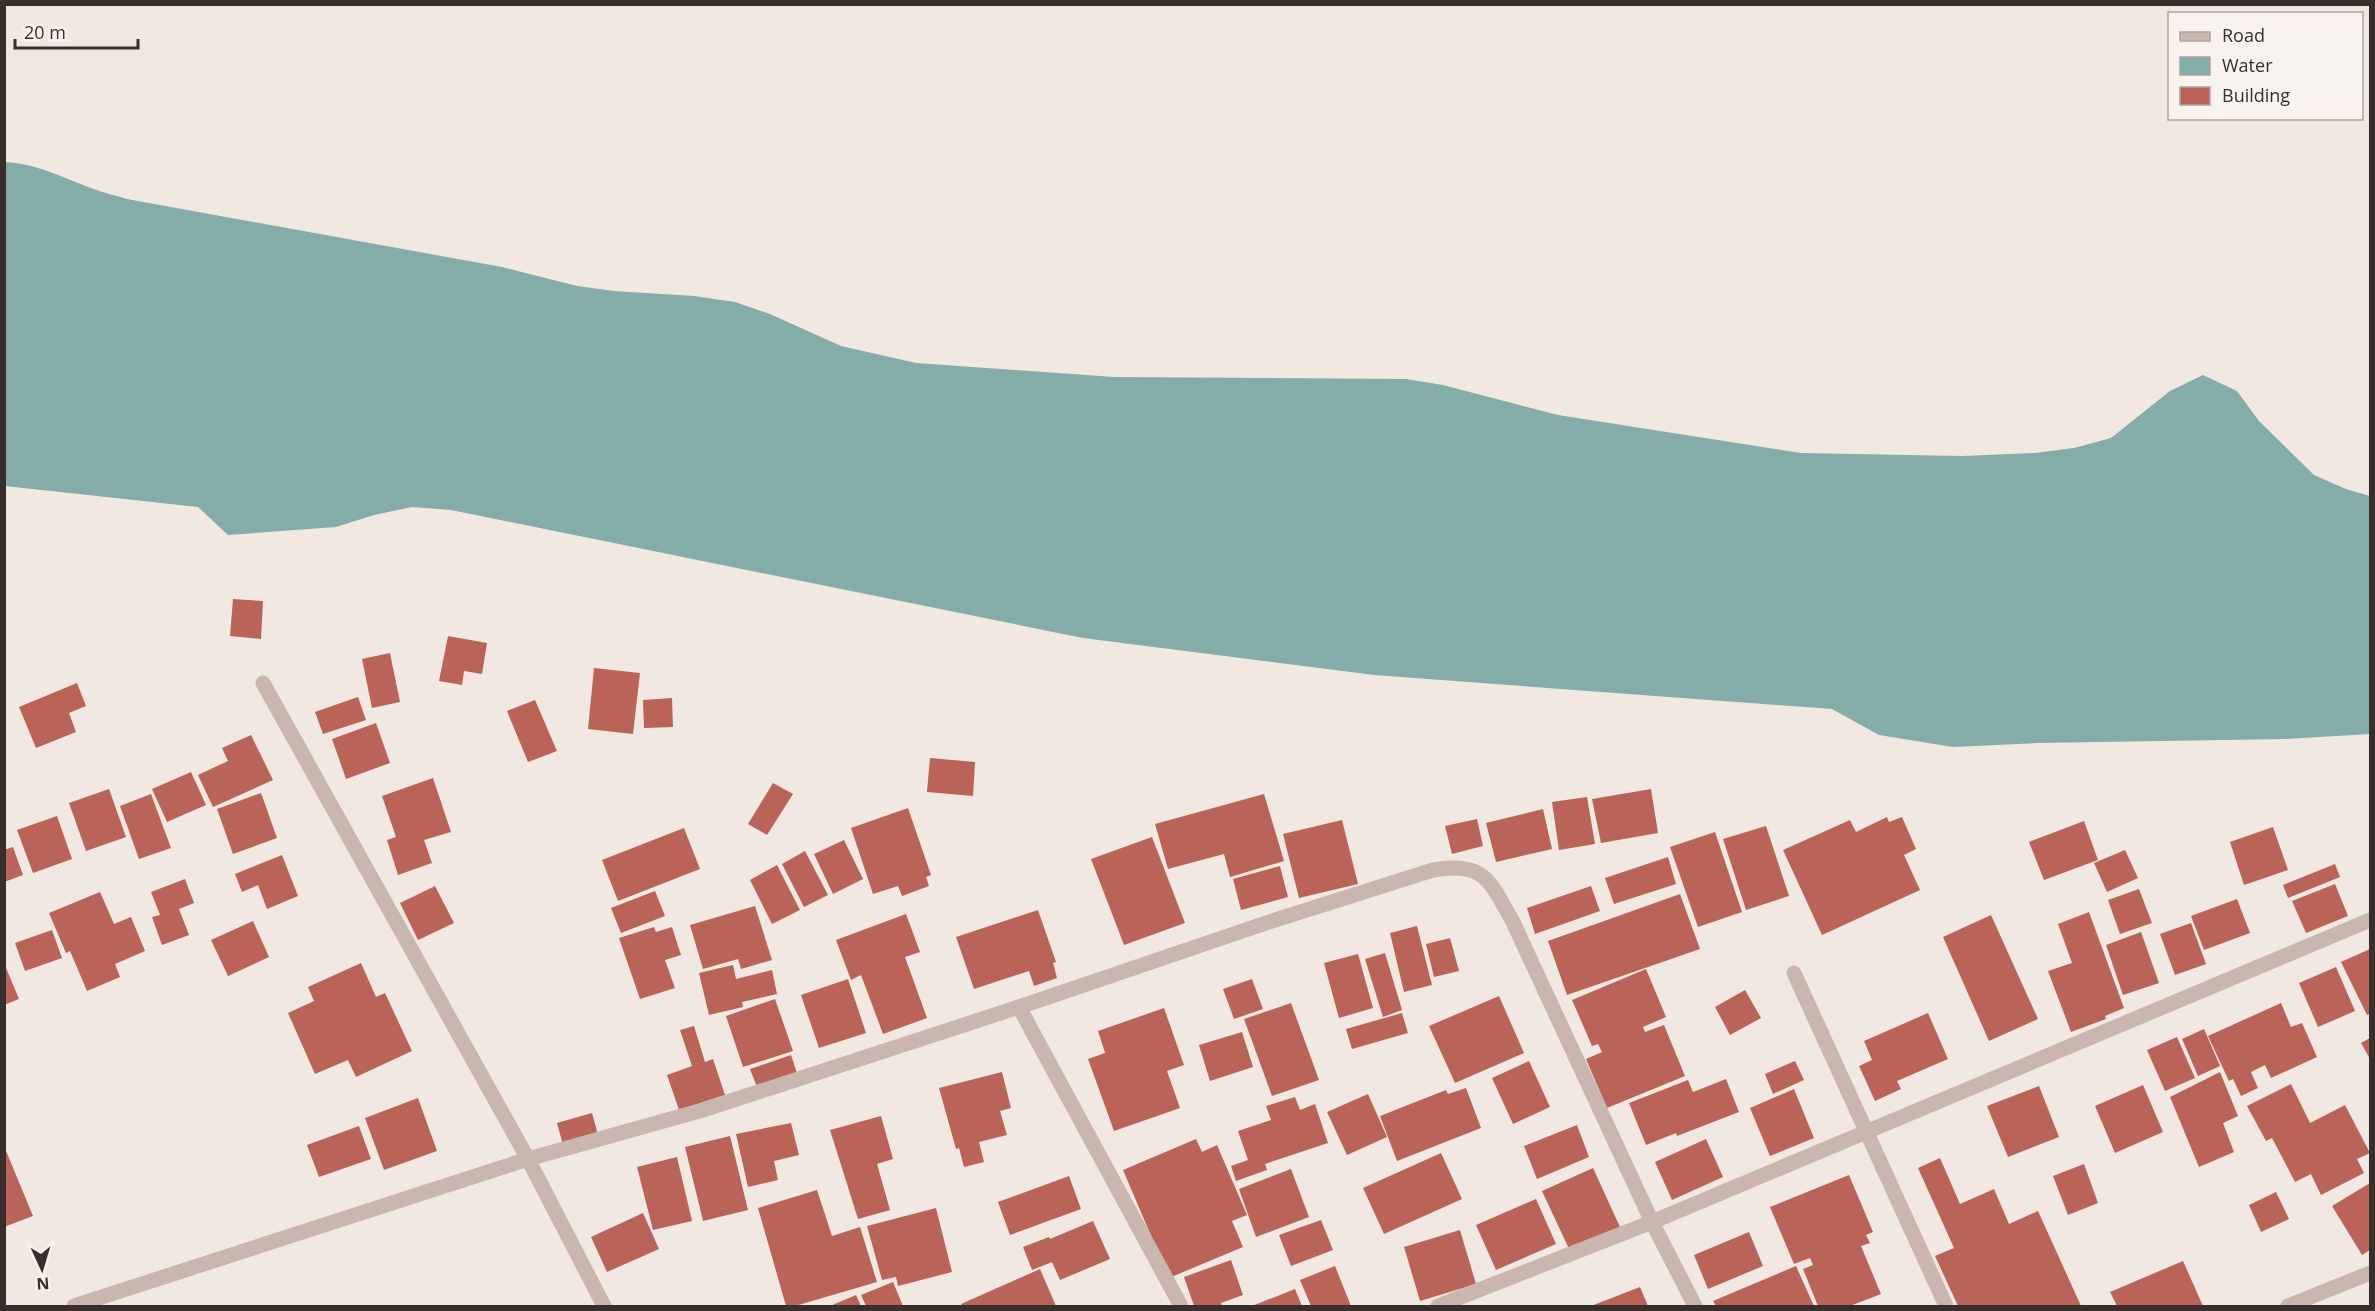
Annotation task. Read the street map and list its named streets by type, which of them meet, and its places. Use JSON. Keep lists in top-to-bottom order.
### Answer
{
  "legend": ["Road", "Water", "Building"],
  "scale_bar": "20 m",
  "north": "bottom"
}
